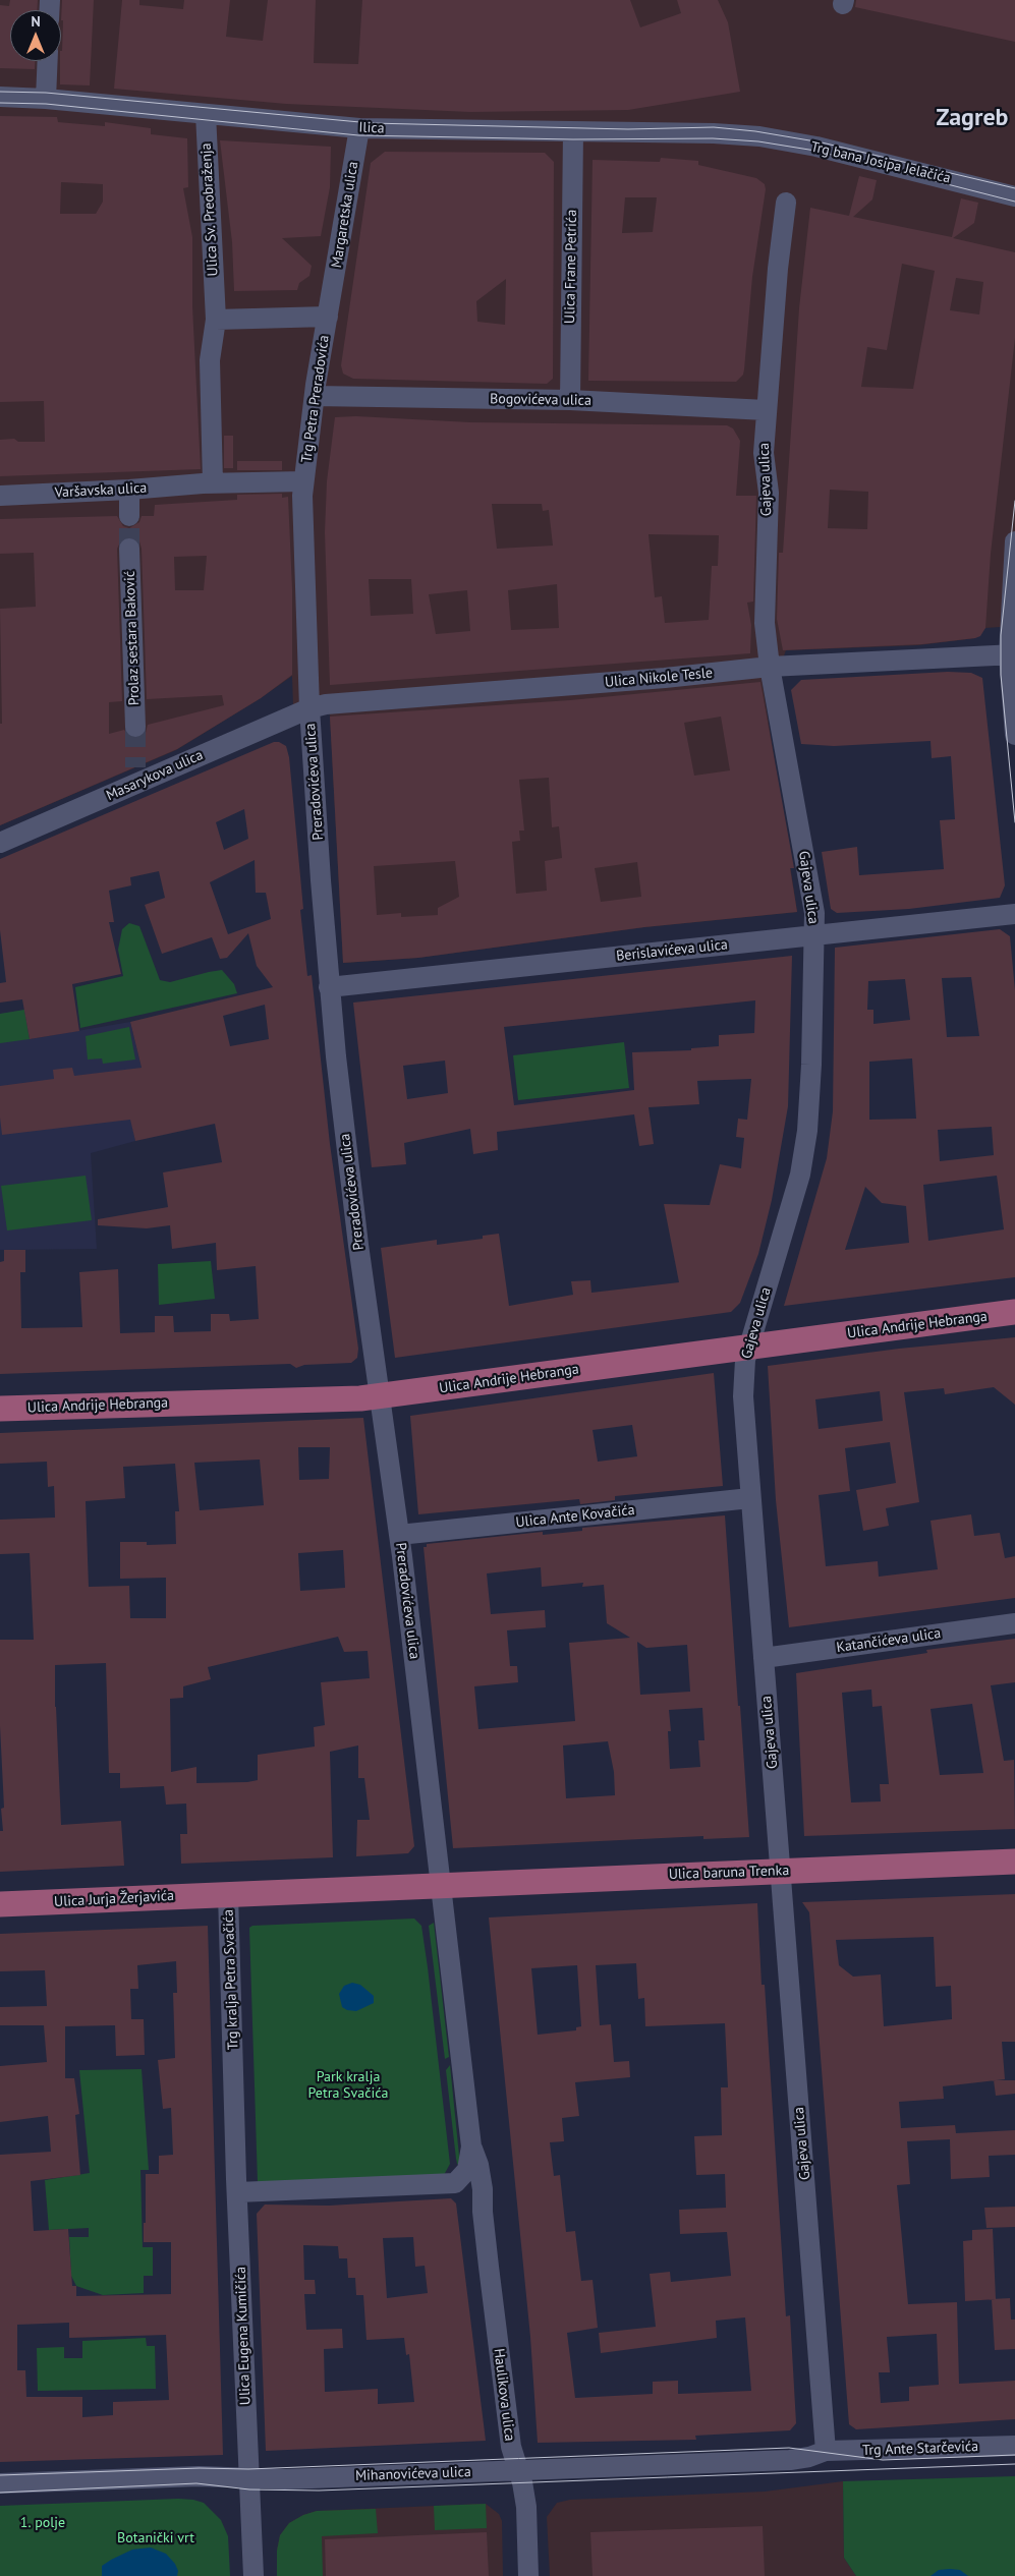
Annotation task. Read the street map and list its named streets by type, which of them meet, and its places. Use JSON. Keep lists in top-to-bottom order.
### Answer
{
  "streets": {
    "main road": [
      "Ulica Andrije Hebranga",
      "Ulica baruna Trenka",
      "Ulica Jurja Žerjavića",
      "Trg kralja Petra Svačića"
    ],
    "street": [
      "Ilica",
      "Trg bana Josipa Jelačića",
      "Ulica Sv. Preobraženja",
      "Margaretska ulica",
      "Ulica Frane Petrića",
      "Trg Petra Preradovića",
      "Bogovićeva ulica",
      "Gajeva ulica",
      "Varšavska ulica",
      "Prolaz sestara Baković",
      "Ulica Nikole Tesle",
      "Masarykova ulica",
      "Preradovićeva ulica",
      "Berislavićeva ulica",
      "Ulica Ante Kovačića",
      "Katančićeva ulica",
      "Ulica Eugena Kumičića",
      "Haulikova ulica",
      "Trg Ante Starčevića",
      "Mihanovićeva ulica"
    ]
  },
  "crossings": [
    ["Ilica", "Trg bana Josipa Jelačića"],
    ["Ilica", "Ulica Sv. Preobraženja"],
    ["Ilica", "Margaretska ulica"],
    ["Ilica", "Ulica Frane Petrića"],
    ["Ulica Sv. Preobraženja", "Trg Petra Preradovića"],
    ["Margaretska ulica", "Trg Petra Preradovića"],
    ["Ulica Frane Petrića", "Bogovićeva ulica"],
    ["Trg Petra Preradovića", "Bogovićeva ulica"],
    ["Trg Petra Preradovića", "Varšavska ulica"],
    ["Trg Petra Preradovića", "Preradovićeva ulica"],
    ["Bogovićeva ulica", "Gajeva ulica"],
    ["Gajeva ulica", "Ulica Nikole Tesle"],
    ["Gajeva ulica", "Berislavićeva ulica"],
    ["Gajeva ulica", "Ulica Andrije Hebranga"],
    ["Gajeva ulica", "Ulica Ante Kovačića"],
    ["Gajeva ulica", "Katančićeva ulica"],
    ["Gajeva ulica", "Ulica baruna Trenka"],
    ["Gajeva ulica", "Trg Ante Starčevića"],
    ["Gajeva ulica", "Mihanovićeva ulica"],
    ["Ulica Nikole Tesle", "Masarykova ulica"],
    ["Ulica Nikole Tesle", "Preradovićeva ulica"],
    ["Masarykova ulica", "Preradovićeva ulica"],
    ["Preradovićeva ulica", "Berislavićeva ulica"],
    ["Preradovićeva ulica", "Ulica Andrije Hebranga"],
    ["Preradovićeva ulica", "Ulica Ante Kovačića"],
    ["Preradovićeva ulica", "Ulica baruna Trenka"],
    ["Preradovićeva ulica", "Trg kralja Petra Svačića"],
    ["Ulica baruna Trenka", "Trg kralja Petra Svačića"],
    ["Ulica Jurja Žerjavića", "Trg kralja Petra Svačića"],
    ["Trg kralja Petra Svačića", "Ulica Eugena Kumičića"],
    ["Ulica Eugena Kumičića", "Mihanovićeva ulica"],
    ["Haulikova ulica", "Mihanovićeva ulica"],
    ["Trg Ante Starčevića", "Mihanovićeva ulica"]
  ],
  "districts": ["Zagreb"],
  "parks": ["Park kralja Petra Svačića", "1. polje", "Botanički vrt"],
  "north": "top"
}
